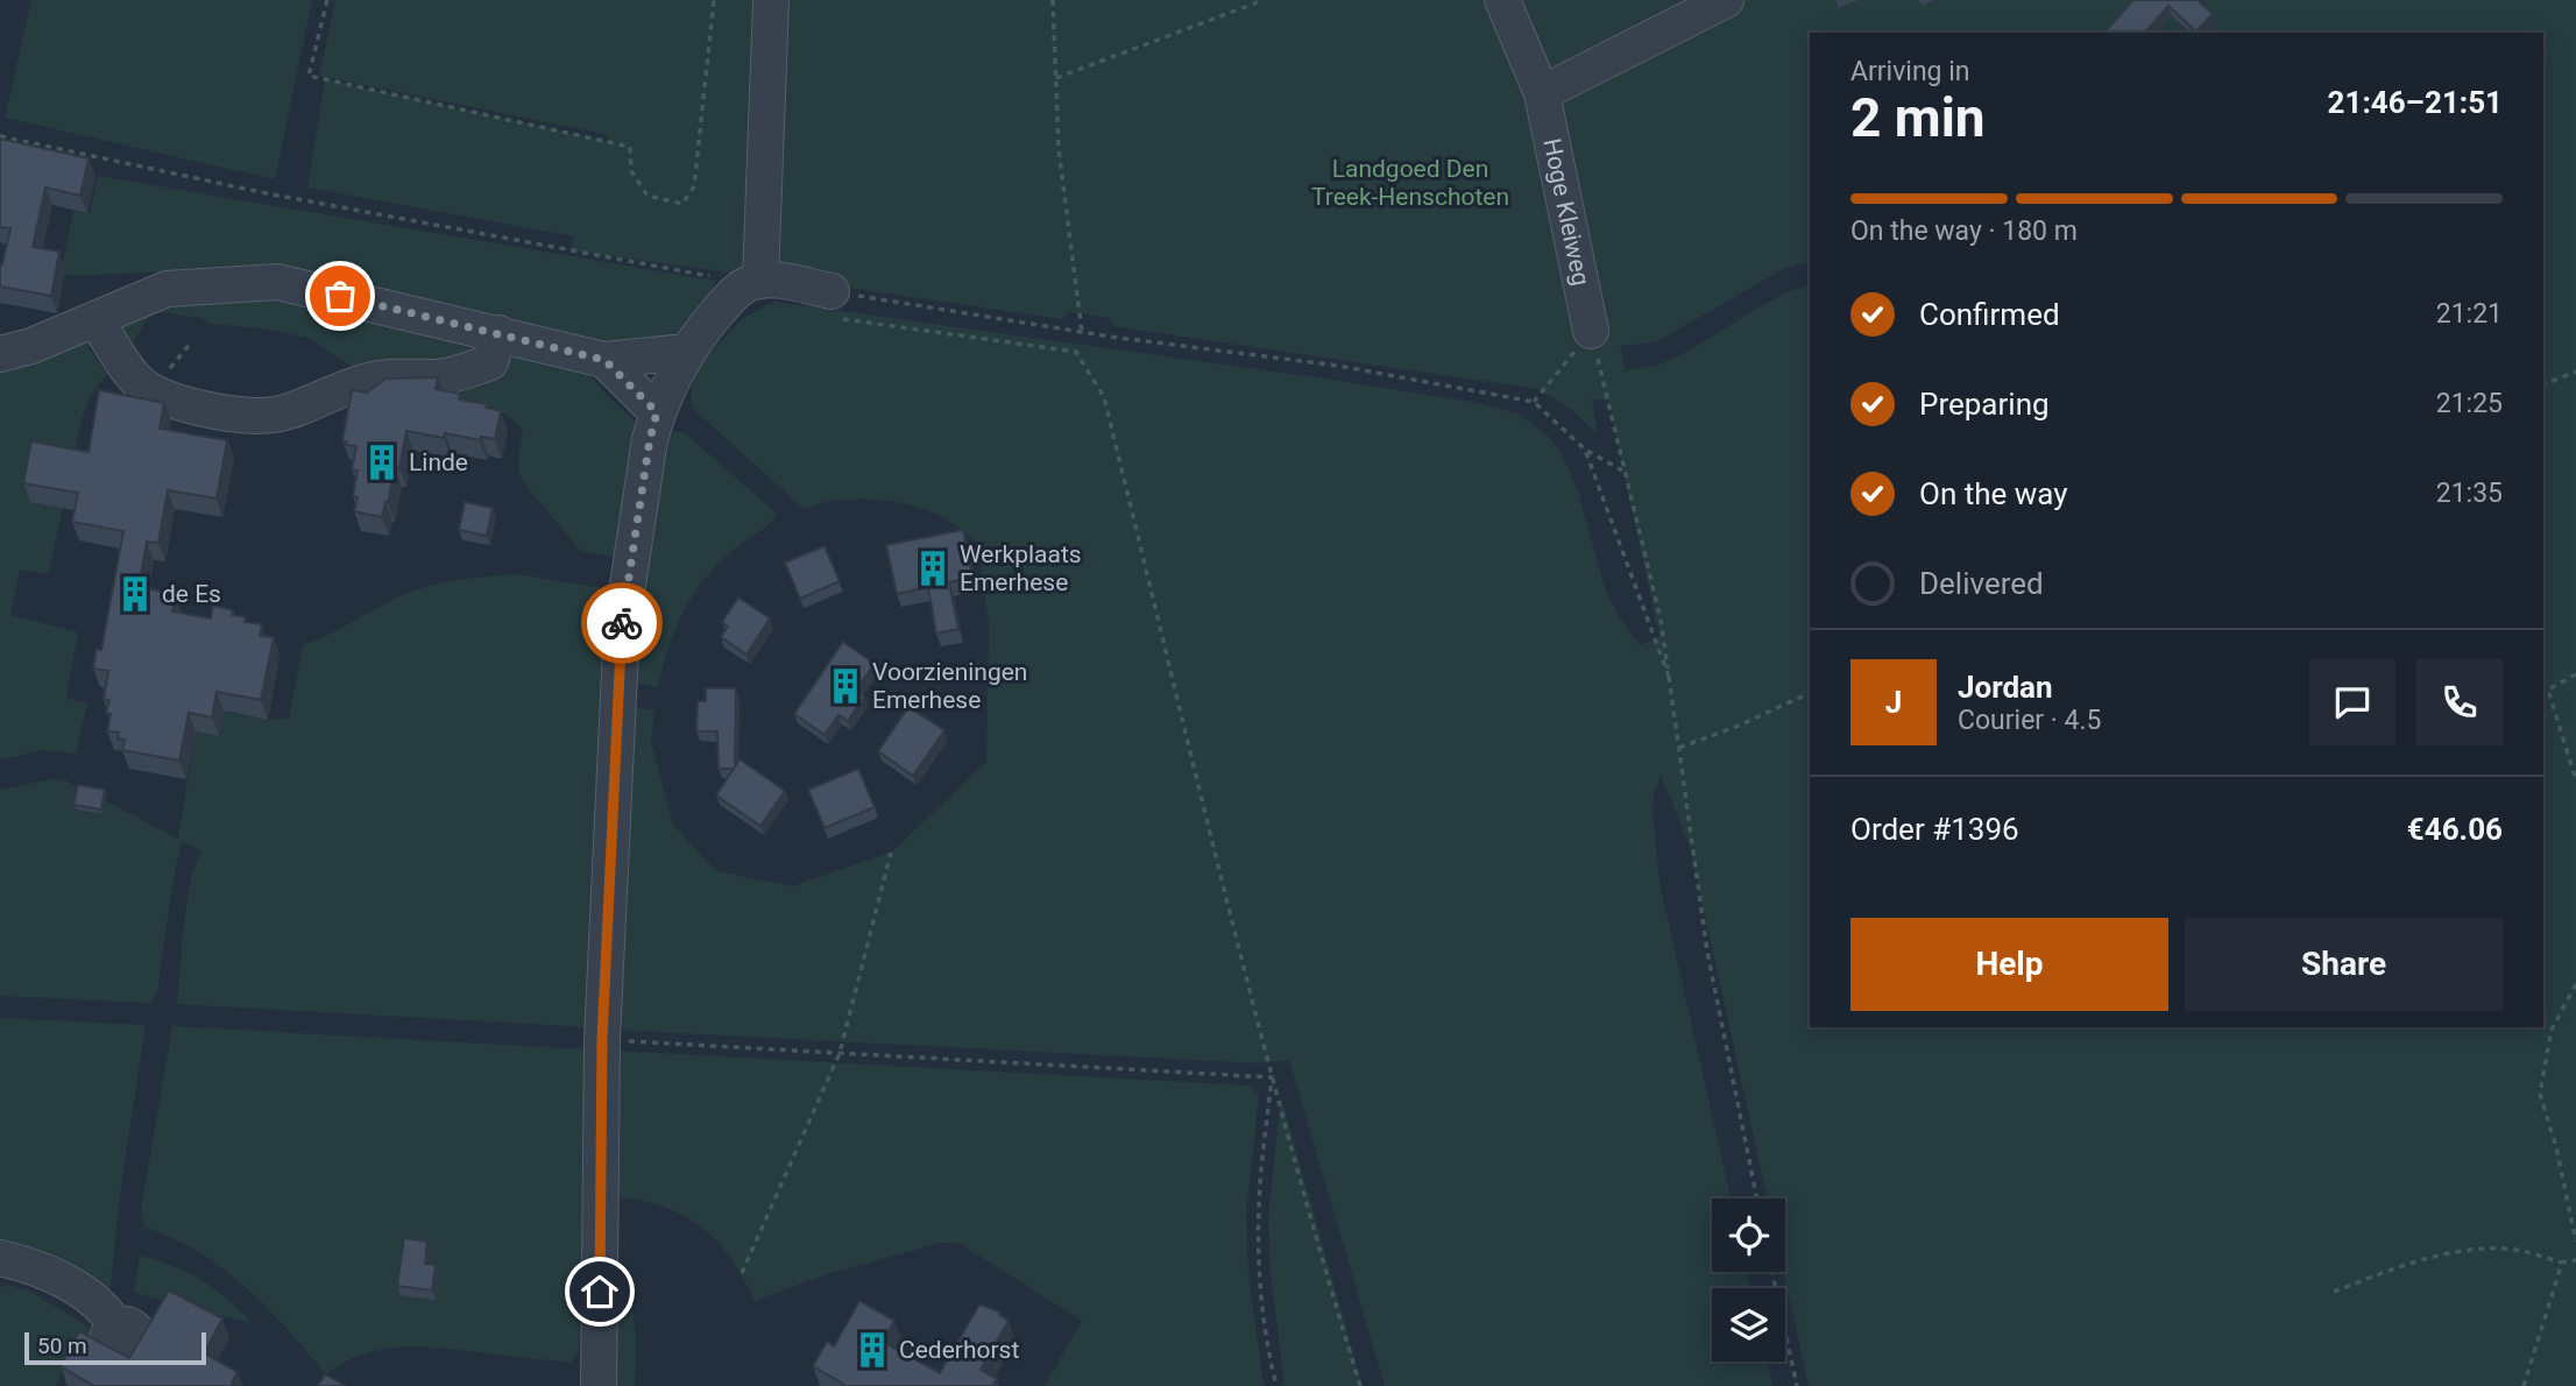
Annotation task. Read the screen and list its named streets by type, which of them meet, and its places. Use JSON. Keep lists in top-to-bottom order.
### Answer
{
  "streets": {
    "street": ["Hoge Kleiweg"]
  },
  "parks": ["Landgoed Den Treek-Henschoten"],
  "places": {
    "building": [
      "Linde",
      "Werkplaats Emerhese",
      "de Es",
      "Voorzieningen Emerhese",
      "Cederhorst"
    ]
  },
  "scale_bar": "50 m",
  "page": {
    "heading": ["2 min", "Arriving in", "21:46–21:51"],
    "panel": [
      "Jordan",
      "Courier · 4.5",
      "Order #1396",
      "€46.06"
    ],
    "bar": "On the way · 180 m",
    "list": [
      ["Confirmed", "21:21"],
      ["Preparing", "21:25"],
      ["On the way", "21:35"],
      "Delivered"
    ],
    "round": "J",
    "buttons": ["Help", "Share"],
    "scale": "50 m"
  }
}
